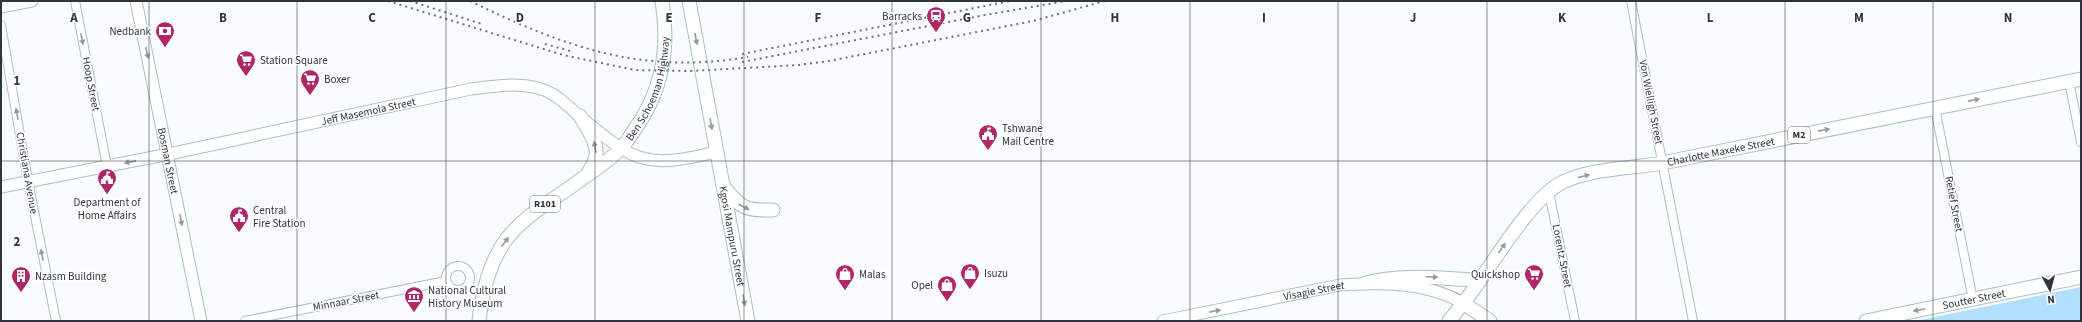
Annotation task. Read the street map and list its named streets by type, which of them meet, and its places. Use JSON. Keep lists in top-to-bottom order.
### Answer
{
  "streets": {
    "main road": [
      "Ben Schoeman Highway",
      "Jeff Masemola Street",
      "M2",
      "Charlotte Maxeke Street",
      "Bosman Street",
      "R101",
      "Kgosi Mampuru Street",
      "Visagie Street",
      "Soutter Street"
    ],
    "street": [
      "Hoop Street",
      "Von Wielligh Street",
      "Christiana Avenue",
      "Retief Street",
      "Lorentz Street",
      "Minnaar Street"
    ]
  },
  "crossings": [
    ["Hoop Street", "Jeff Masemola Street"],
    ["Ben Schoeman Highway", "Jeff Masemola Street"],
    ["Ben Schoeman Highway", "R101"],
    ["Von Wielligh Street", "Charlotte Maxeke Street"],
    ["Jeff Masemola Street", "Bosman Street"],
    ["Jeff Masemola Street", "Christiana Avenue"],
    ["Jeff Masemola Street", "R101"],
    ["Jeff Masemola Street", "Kgosi Mampuru Street"],
    ["M2", "Charlotte Maxeke Street"],
    ["M2", "Visagie Street"],
    ["Charlotte Maxeke Street", "Retief Street"],
    ["Charlotte Maxeke Street", "Lorentz Street"],
    ["Charlotte Maxeke Street", "Visagie Street"],
    ["Retief Street", "Soutter Street"]
  ],
  "one_way": [
    "Hoop Street",
    "Charlotte Maxeke Street",
    "Bosman Street",
    "Christiana Avenue",
    "Kgosi Mampuru Street",
    "Visagie Street",
    "Soutter Street"
  ],
  "places": {
    "station": ["Barracks"],
    "bank": ["Nedbank"],
    "supermarket": ["Station Square", "Boxer", "Quickshop"],
    "public building": ["Tshwane Mail Centre", "Department of Home Affairs", "Central Fire Station"],
    "shop": ["Isuzu", "Malas", "Opel"],
    "building": ["Nzasm Building"],
    "museum": ["National Cultural History Museum"]
  },
  "north": "bottom",
  "grid": {
    "columns": [
      "A",
      "B",
      "C",
      "D",
      "E",
      "F",
      "G",
      "H",
      "I",
      "J",
      "K",
      "L",
      "M",
      "N"
    ],
    "rows": ["1", "2"]
  }
}
